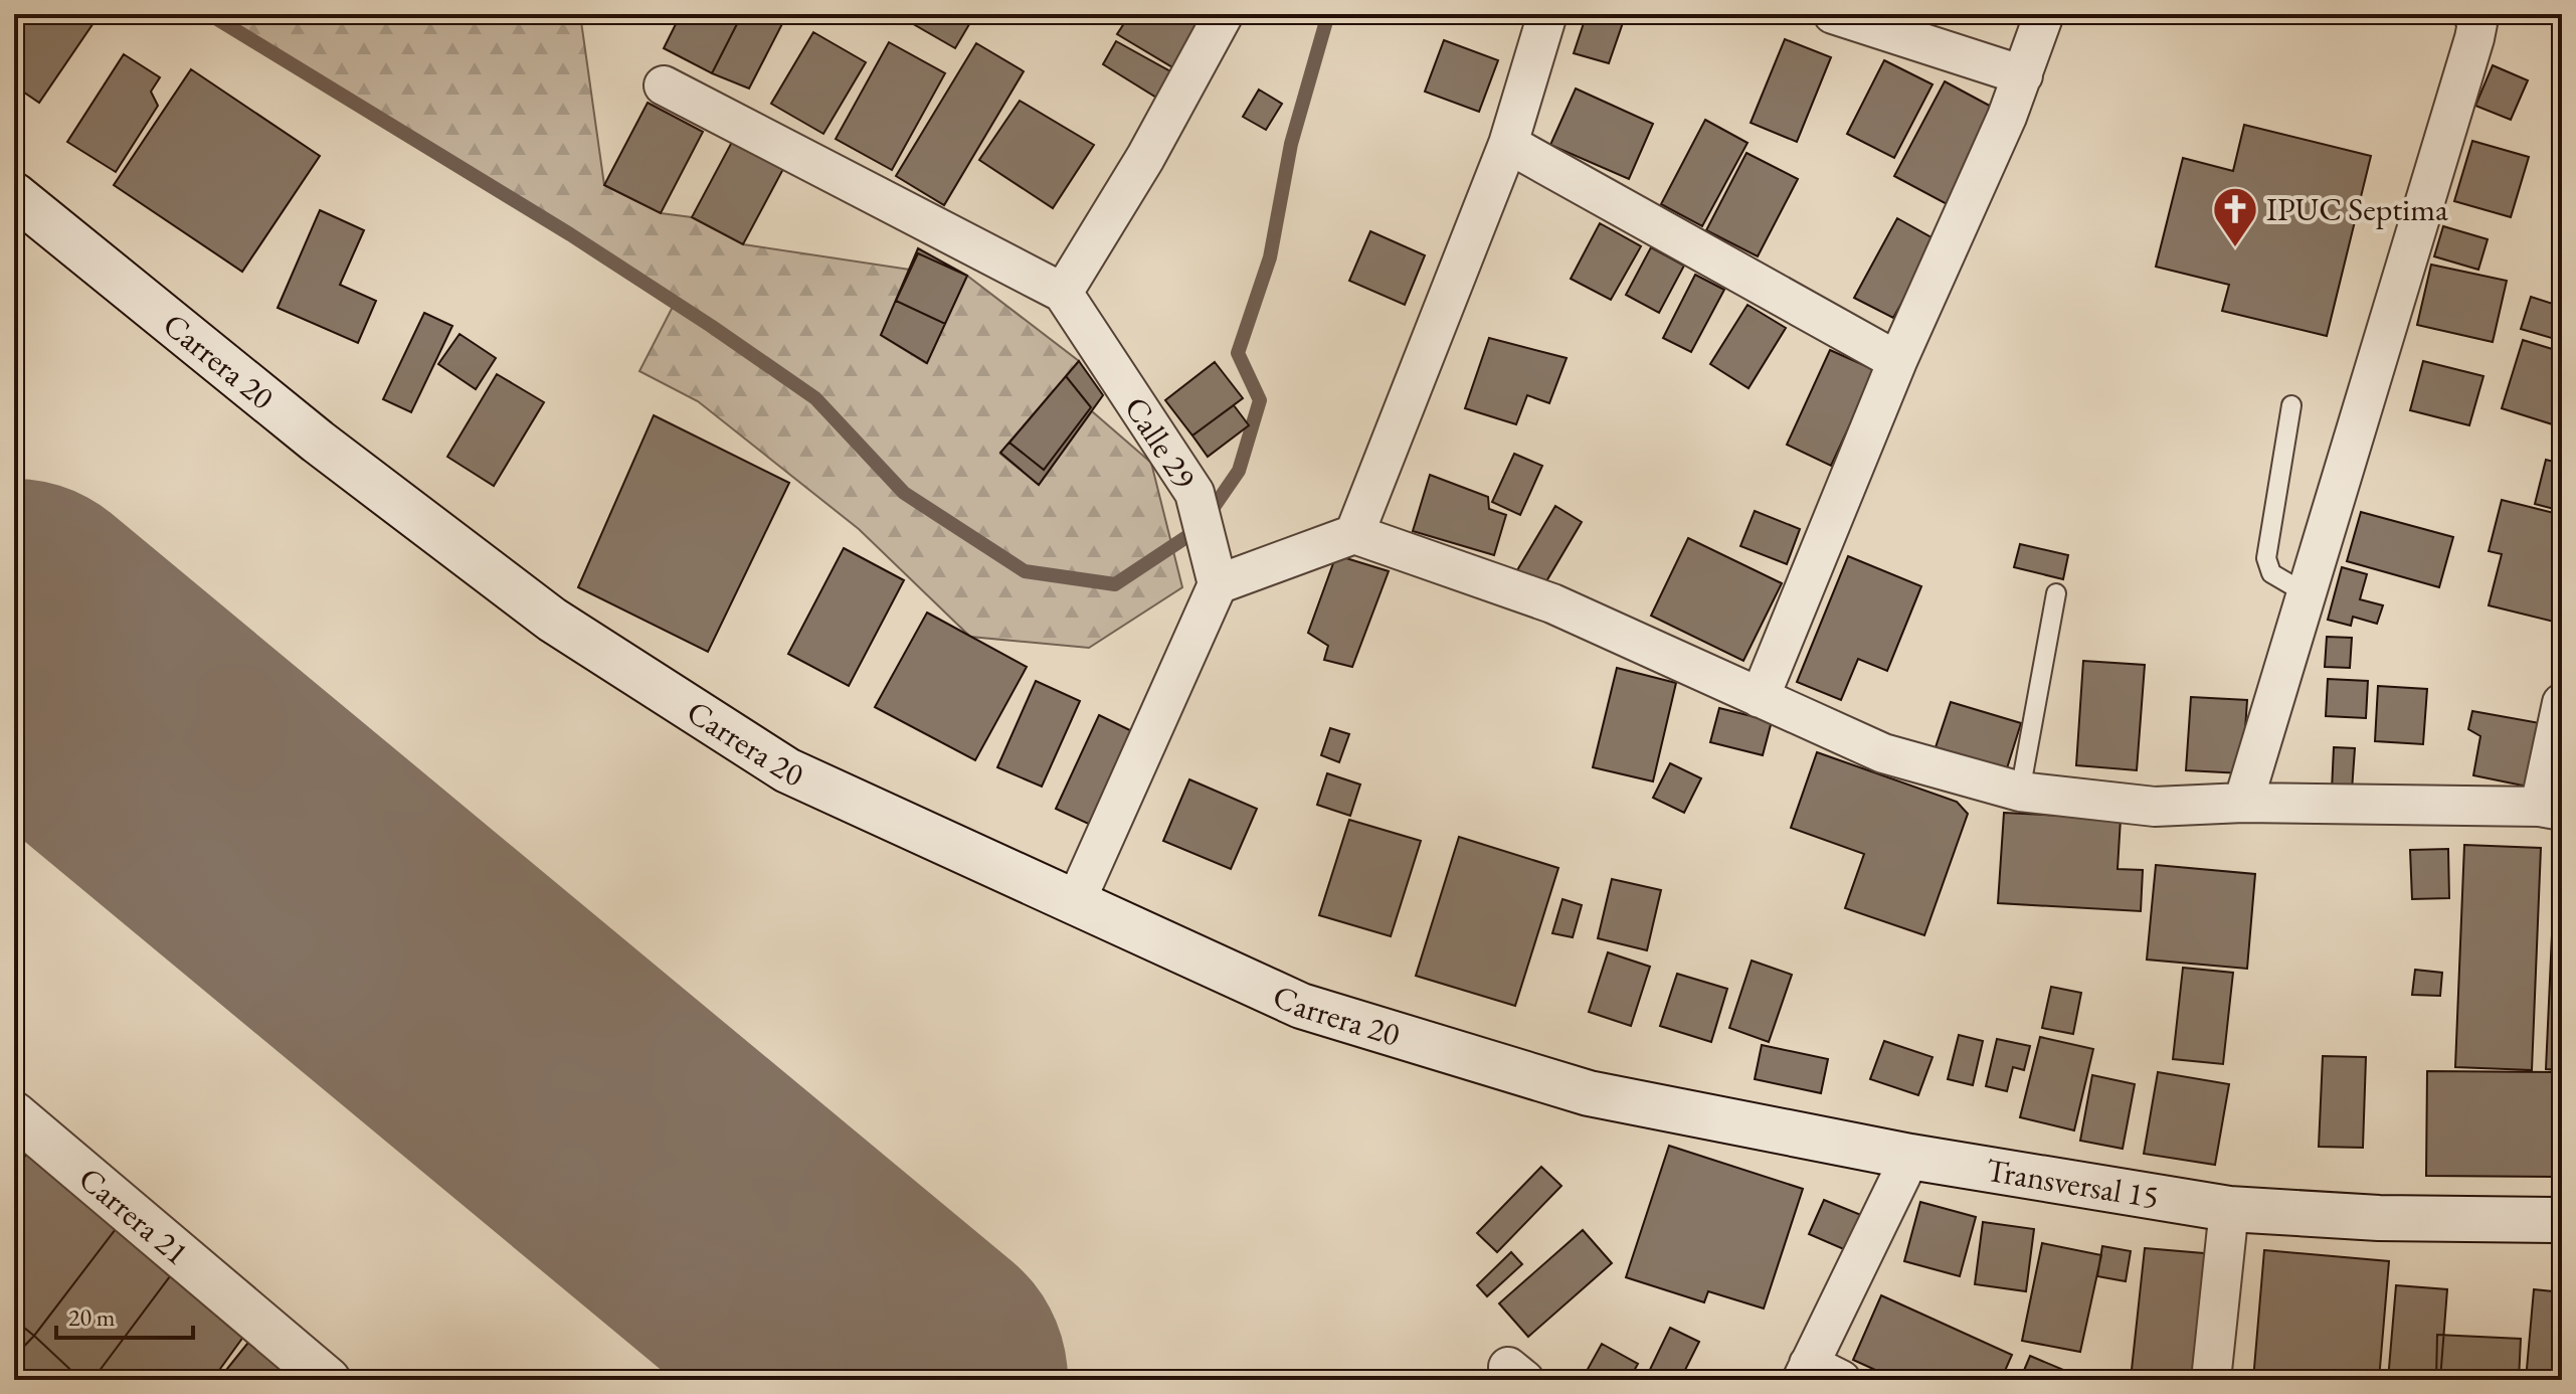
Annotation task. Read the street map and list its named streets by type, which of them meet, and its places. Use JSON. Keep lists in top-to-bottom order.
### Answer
{
  "streets": {
    "main road": ["Carrera 20", "Transversal 15", "Carrera 21"],
    "street": ["Calle 29"]
  },
  "crossings": [
    ["Carrera 20", "Transversal 15"]
  ],
  "places": {
    "church": ["IPUC Septima"]
  },
  "scale_bar": "20 m"
}
